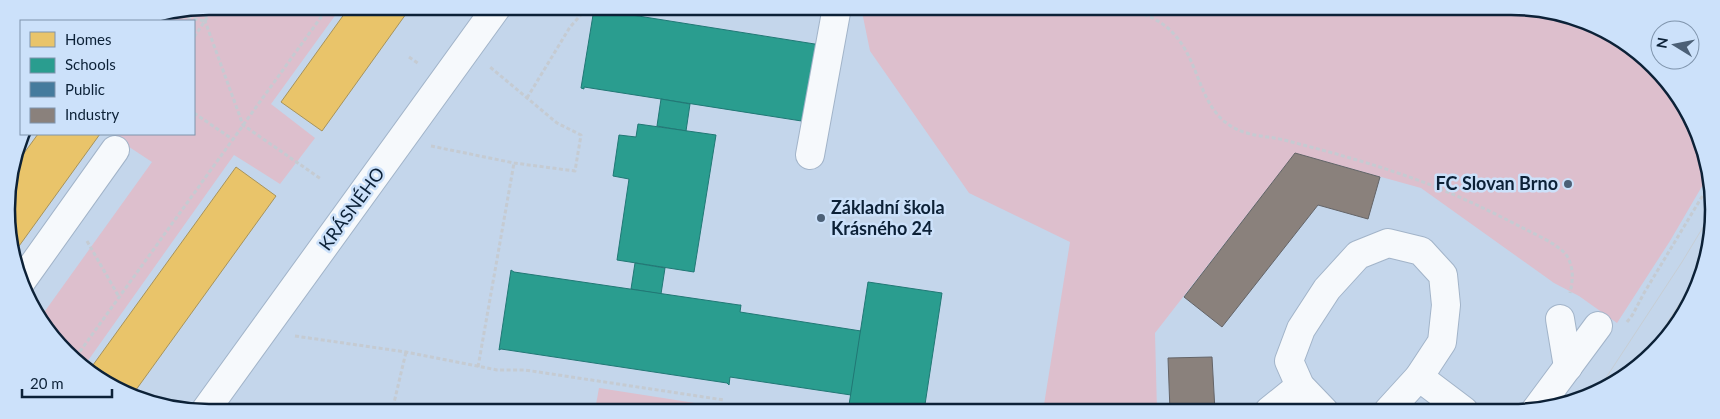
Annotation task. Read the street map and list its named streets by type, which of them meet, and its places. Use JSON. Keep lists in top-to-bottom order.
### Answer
{
  "streets": {
    "street": ["KRÁSNÉHO"]
  },
  "places": ["FC Slovan Brno", "Základní škola Krásného 24"],
  "legend": [
    "Homes",
    "Schools",
    "Public",
    "Industry"
  ],
  "scale_bar": "20 m",
  "north": "left"
}
